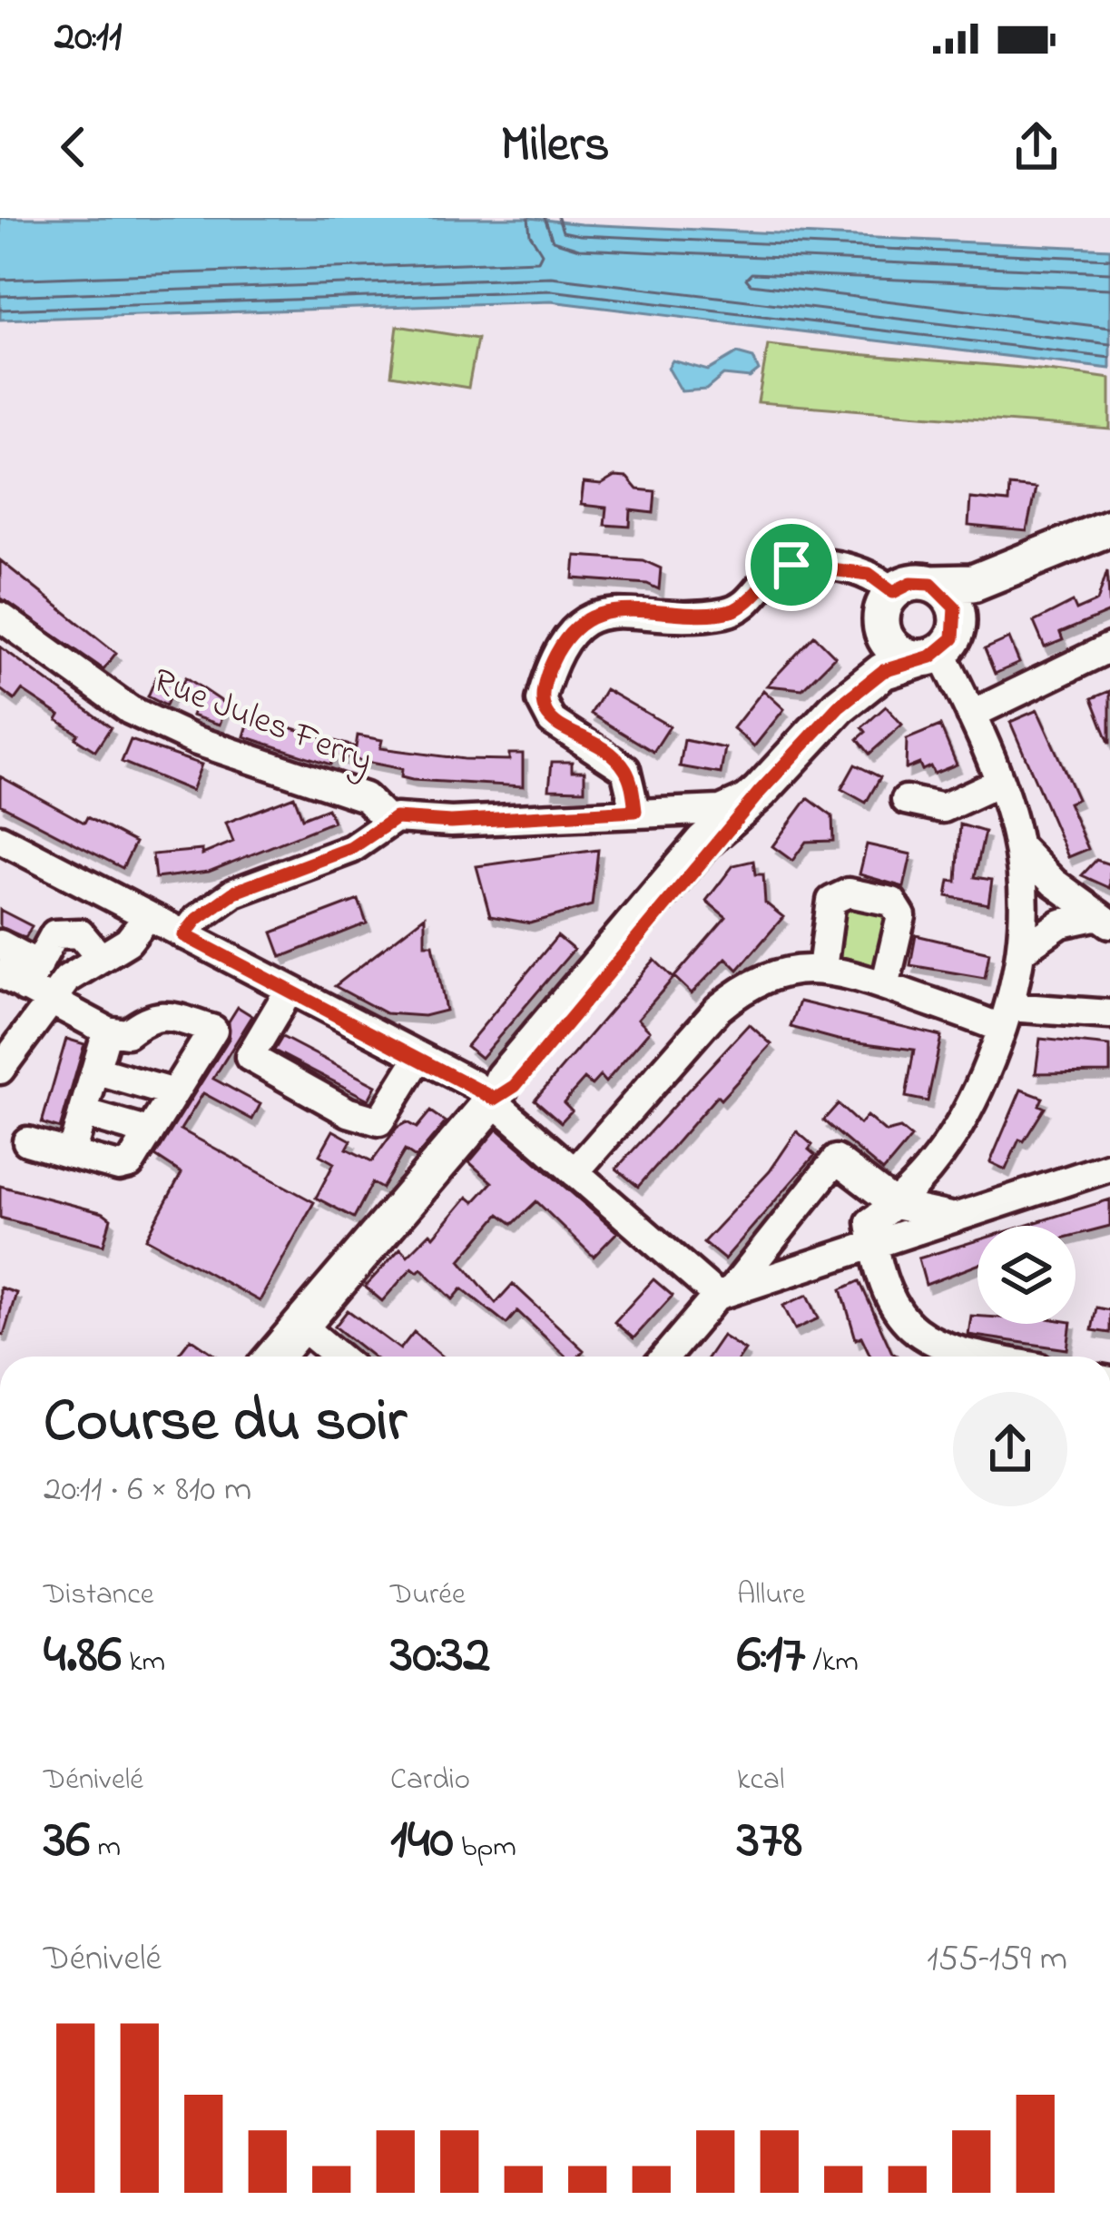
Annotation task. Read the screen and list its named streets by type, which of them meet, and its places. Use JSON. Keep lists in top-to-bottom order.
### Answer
{
  "streets": {
    "street": ["Rue Jules Ferry"]
  },
  "page": {
    "status": "20:11",
    "header": "Milers",
    "heading": ["Course du soir", "20:11 · 6 × 810 m"],
    "stats": [
      ["Distance", "4.86 km"],
      ["Durée", "30:32"],
      ["Allure", "6:17 /km"],
      ["Dénivelé", "36 m"],
      ["Cardio", "140 bpm"],
      ["kcal", "378"]
    ],
    "chart": ["Dénivelé", "155–159 m"]
  }
}
